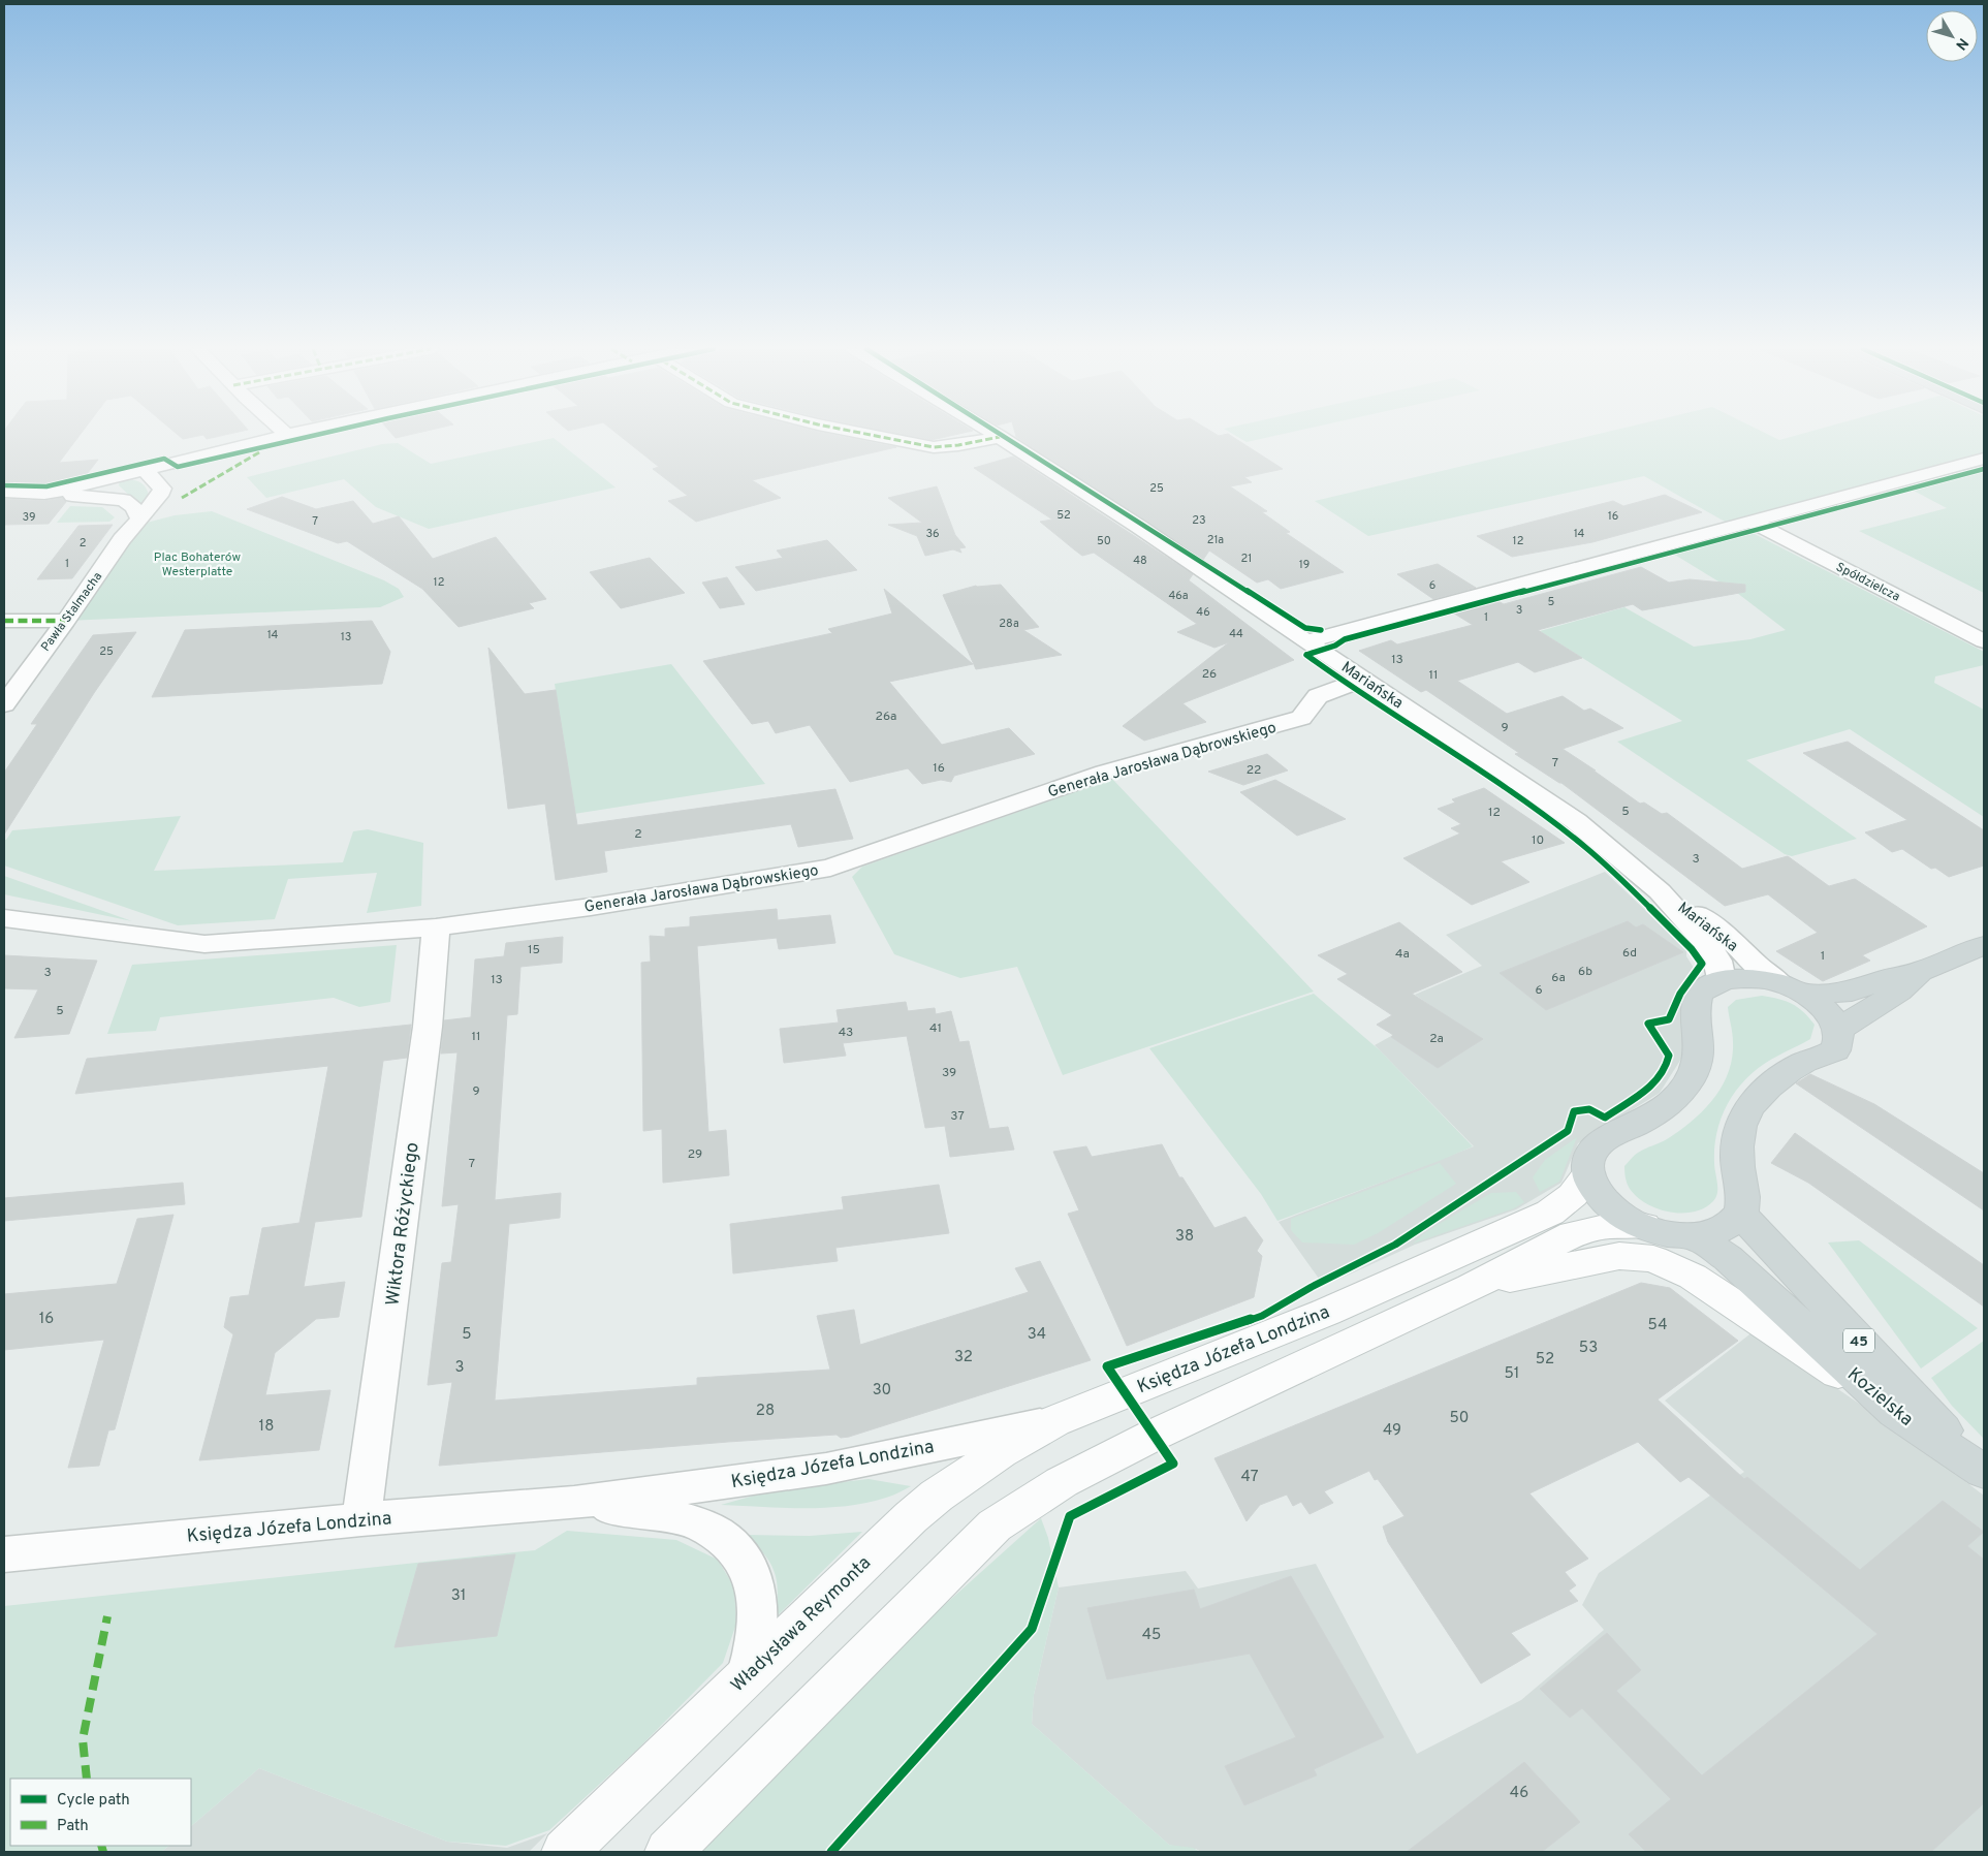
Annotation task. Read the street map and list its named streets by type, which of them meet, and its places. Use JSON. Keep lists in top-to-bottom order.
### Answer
{
  "streets": {
    "main road": [
      "45",
      "Księdza Józefa Londzina",
      "Kozielska",
      "Władysława Reymonta"
    ],
    "street": [
      "Spółdzielcza",
      "Pawła Stalmacha",
      "Mariańska",
      "Generała Jarosława Dąbrowskiego",
      "Wiktora Różyckiego"
    ]
  },
  "crossings": [
    ["Mariańska", "Generała Jarosława Dąbrowskiego"],
    ["Generała Jarosława Dąbrowskiego", "Wiktora Różyckiego"],
    ["Wiktora Różyckiego", "Księdza Józefa Londzina"],
    ["45", "Księdza Józefa Londzina"],
    ["45", "Kozielska"],
    ["Księdza Józefa Londzina", "Władysława Reymonta"]
  ],
  "parks": ["Plac Bohaterów Westerplatte"],
  "house_numbers": [
    "25",
    "52",
    "16",
    "39",
    "23",
    "7",
    "36",
    "14",
    "21a",
    "50",
    "12",
    "2",
    "21",
    "48",
    "1",
    "19",
    "12",
    "6",
    "46a",
    "5",
    "3",
    "46",
    "1",
    "28a",
    "44",
    "14",
    "13",
    "25",
    "13",
    "26",
    "11",
    "26a",
    "9",
    "7",
    "16",
    "22",
    "5",
    "12",
    "2",
    "10",
    "3",
    "15",
    "6d",
    "4a",
    "1",
    "6b",
    "3",
    "6a",
    "13",
    "6",
    "5",
    "41",
    "43",
    "11",
    "2a",
    "39",
    "9",
    "37",
    "29",
    "7",
    "38",
    "16",
    "54",
    "5",
    "34",
    "53",
    "32",
    "52",
    "3",
    "51",
    "30",
    "28",
    "50",
    "18",
    "49",
    "47",
    "31",
    "45",
    "46"
  ],
  "legend": ["Cycle path", "Path"],
  "north": "bottom right"
}
